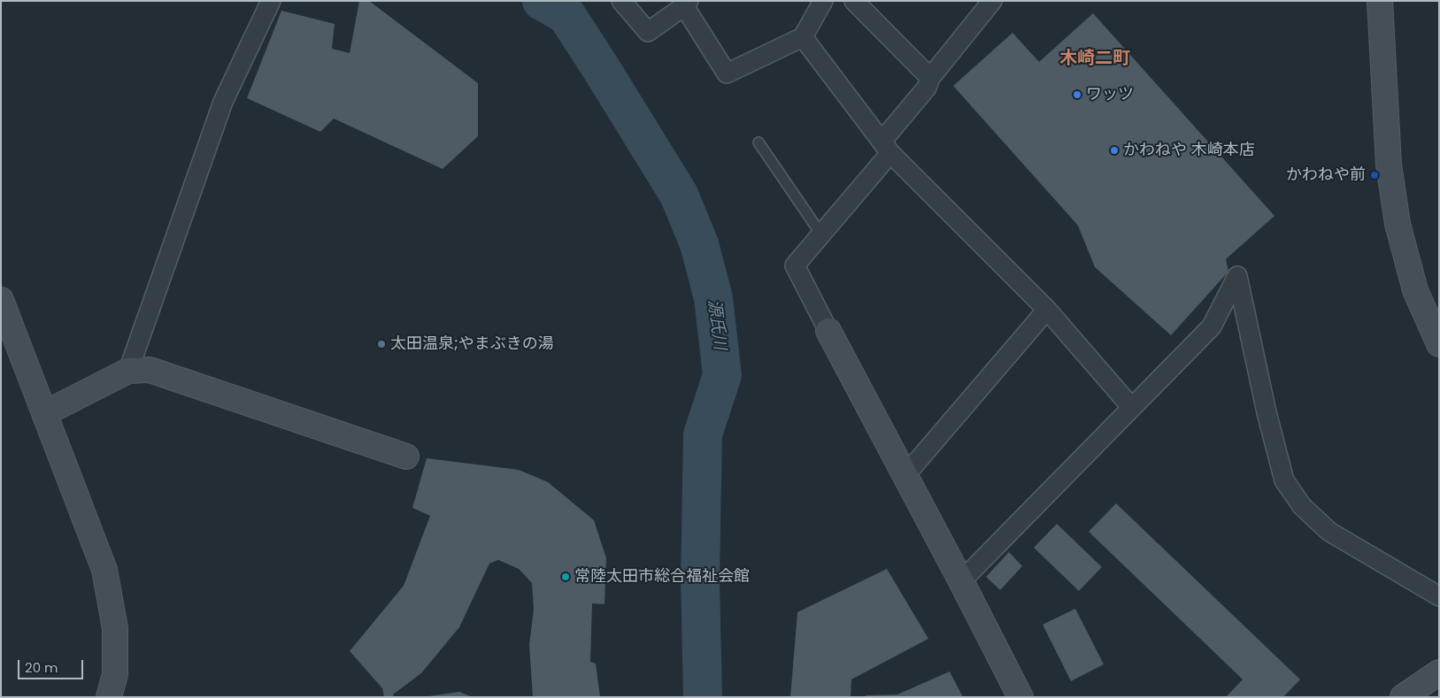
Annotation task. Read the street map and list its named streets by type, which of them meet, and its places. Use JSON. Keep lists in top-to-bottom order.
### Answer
{
  "districts": ["木崎二町"],
  "water": ["源氏川"],
  "places": [
    "ワッツ",
    "かわねや 木崎本店",
    "かわねや前",
    "太田温泉;やまぶきの湯",
    "常陸太田市総合福祉会館"
  ],
  "scale_bar": "20 m"
}
